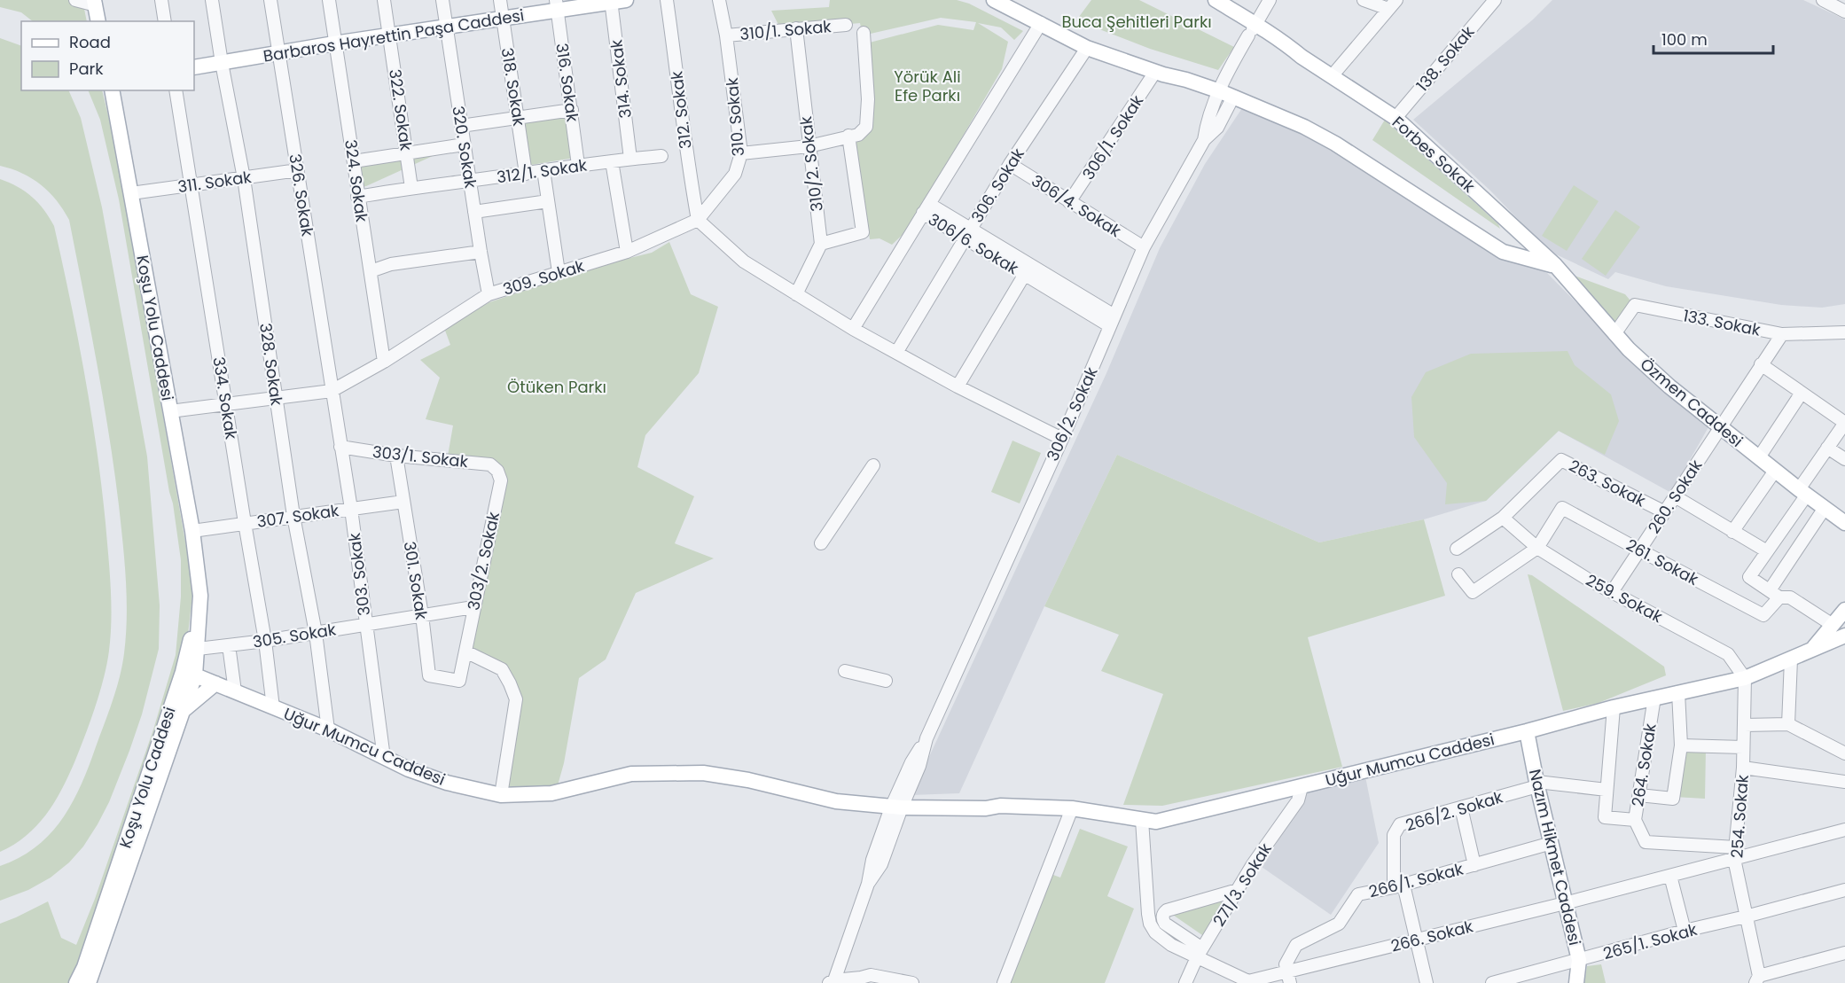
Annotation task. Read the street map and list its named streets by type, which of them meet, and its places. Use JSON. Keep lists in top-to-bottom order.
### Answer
{
  "streets": {
    "main road": [
      "Barbaros Hayrettin Paşa Caddesi",
      "Forbes Sokak",
      "Koşu Yolu Caddesi",
      "Özmen Caddesi",
      "Uğur Mumcu Caddesi",
      "Nazım Hikmet Caddesi"
    ],
    "street": [
      "310/1. Sokak",
      "138. Sokak",
      "314. Sokak",
      "316. Sokak",
      "318. Sokak",
      "322. Sokak",
      "312. Sokak",
      "310. Sokak",
      "306/1. Sokak",
      "320. Sokak",
      "310/2. Sokak",
      "312/1. Sokak",
      "324. Sokak",
      "311. Sokak",
      "306. Sokak",
      "326. Sokak",
      "306/4. Sokak",
      "306/6. Sokak",
      "309. Sokak",
      "133. Sokak",
      "328. Sokak",
      "334. Sokak",
      "306/2. Sokak",
      "303/1. Sokak",
      "263. Sokak",
      "260. Sokak",
      "307. Sokak",
      "303/2. Sokak",
      "261. Sokak",
      "303. Sokak",
      "301. Sokak",
      "259. Sokak",
      "305. Sokak",
      "264. Sokak",
      "266/2. Sokak",
      "254. Sokak",
      "266/1. Sokak",
      "271/3. Sokak",
      "266. Sokak",
      "265/1. Sokak"
    ]
  },
  "crossings": [
    ["310/1. Sokak", "310. Sokak"],
    ["310/1. Sokak", "310/2. Sokak"],
    ["Barbaros Hayrettin Paşa Caddesi", "314. Sokak"],
    ["Barbaros Hayrettin Paşa Caddesi", "316. Sokak"],
    ["Barbaros Hayrettin Paşa Caddesi", "318. Sokak"],
    ["Barbaros Hayrettin Paşa Caddesi", "322. Sokak"],
    ["Barbaros Hayrettin Paşa Caddesi", "320. Sokak"],
    ["Barbaros Hayrettin Paşa Caddesi", "324. Sokak"],
    ["Barbaros Hayrettin Paşa Caddesi", "326. Sokak"],
    ["Barbaros Hayrettin Paşa Caddesi", "328. Sokak"],
    ["138. Sokak", "Forbes Sokak"],
    ["314. Sokak", "312/1. Sokak"],
    ["316. Sokak", "312/1. Sokak"],
    ["318. Sokak", "312/1. Sokak"],
    ["322. Sokak", "312/1. Sokak"],
    ["312. Sokak", "310. Sokak"],
    ["312. Sokak", "309. Sokak"],
    ["310. Sokak", "309. Sokak"],
    ["306/1. Sokak", "306/4. Sokak"],
    ["320. Sokak", "312/1. Sokak"],
    ["320. Sokak", "309. Sokak"],
    ["Forbes Sokak", "Özmen Caddesi"],
    ["Forbes Sokak", "306/2. Sokak"],
    ["312/1. Sokak", "324. Sokak"],
    ["324. Sokak", "309. Sokak"],
    ["311. Sokak", "326. Sokak"],
    ["311. Sokak", "Koşu Yolu Caddesi"],
    ["311. Sokak", "328. Sokak"],
    ["311. Sokak", "334. Sokak"],
    ["306. Sokak", "306/4. Sokak"],
    ["306. Sokak", "306/6. Sokak"],
    ["326. Sokak", "309. Sokak"],
    ["326. Sokak", "303. Sokak"],
    ["306/4. Sokak", "306/2. Sokak"],
    ["306/6. Sokak", "306/2. Sokak"],
    ["309. Sokak", "Koşu Yolu Caddesi"],
    ["309. Sokak", "328. Sokak"],
    ["309. Sokak", "334. Sokak"],
    ["309. Sokak", "303. Sokak"],
    ["133. Sokak", "Özmen Caddesi"],
    ["133. Sokak", "260. Sokak"],
    ["Koşu Yolu Caddesi", "307. Sokak"],
    ["Koşu Yolu Caddesi", "305. Sokak"],
    ["Koşu Yolu Caddesi", "Uğur Mumcu Caddesi"],
    ["328. Sokak", "307. Sokak"],
    ["328. Sokak", "305. Sokak"],
    ["328. Sokak", "Uğur Mumcu Caddesi"],
    ["334. Sokak", "307. Sokak"],
    ["334. Sokak", "305. Sokak"],
    ["334. Sokak", "Uğur Mumcu Caddesi"],
    ["Özmen Caddesi", "260. Sokak"],
    ["306/2. Sokak", "Uğur Mumcu Caddesi"],
    ["303/1. Sokak", "303/2. Sokak"],
    ["303/1. Sokak", "303. Sokak"],
    ["303/1. Sokak", "301. Sokak"],
    ["263. Sokak", "260. Sokak"],
    ["263. Sokak", "259. Sokak"],
    ["260. Sokak", "261. Sokak"],
    ["260. Sokak", "259. Sokak"],
    ["307. Sokak", "303. Sokak"],
    ["307. Sokak", "301. Sokak"],
    ["303/2. Sokak", "301. Sokak"],
    ["303/2. Sokak", "305. Sokak"],
    ["261. Sokak", "259. Sokak"],
    ["303. Sokak", "305. Sokak"],
    ["303. Sokak", "Uğur Mumcu Caddesi"],
    ["301. Sokak", "305. Sokak"],
    ["259. Sokak", "Uğur Mumcu Caddesi"],
    ["259. Sokak", "254. Sokak"],
    ["Uğur Mumcu Caddesi", "264. Sokak"],
    ["Uğur Mumcu Caddesi", "254. Sokak"],
    ["Uğur Mumcu Caddesi", "Nazım Hikmet Caddesi"],
    ["Uğur Mumcu Caddesi", "271/3. Sokak"],
    ["264. Sokak", "266/2. Sokak"],
    ["266/2. Sokak", "Nazım Hikmet Caddesi"],
    ["266/2. Sokak", "266/1. Sokak"],
    ["266/2. Sokak", "266. Sokak"],
    ["254. Sokak", "266. Sokak"],
    ["254. Sokak", "265/1. Sokak"],
    ["Nazım Hikmet Caddesi", "266/1. Sokak"],
    ["Nazım Hikmet Caddesi", "266. Sokak"],
    ["Nazım Hikmet Caddesi", "265/1. Sokak"],
    ["266/1. Sokak", "266. Sokak"],
    ["271/3. Sokak", "266. Sokak"]
  ],
  "parks": ["Buca Şehitleri Parkı", "Yörük Ali Efe Parkı", "Ötüken Parkı"],
  "legend": ["Road", "Park"],
  "scale_bar": "100 m"
}
